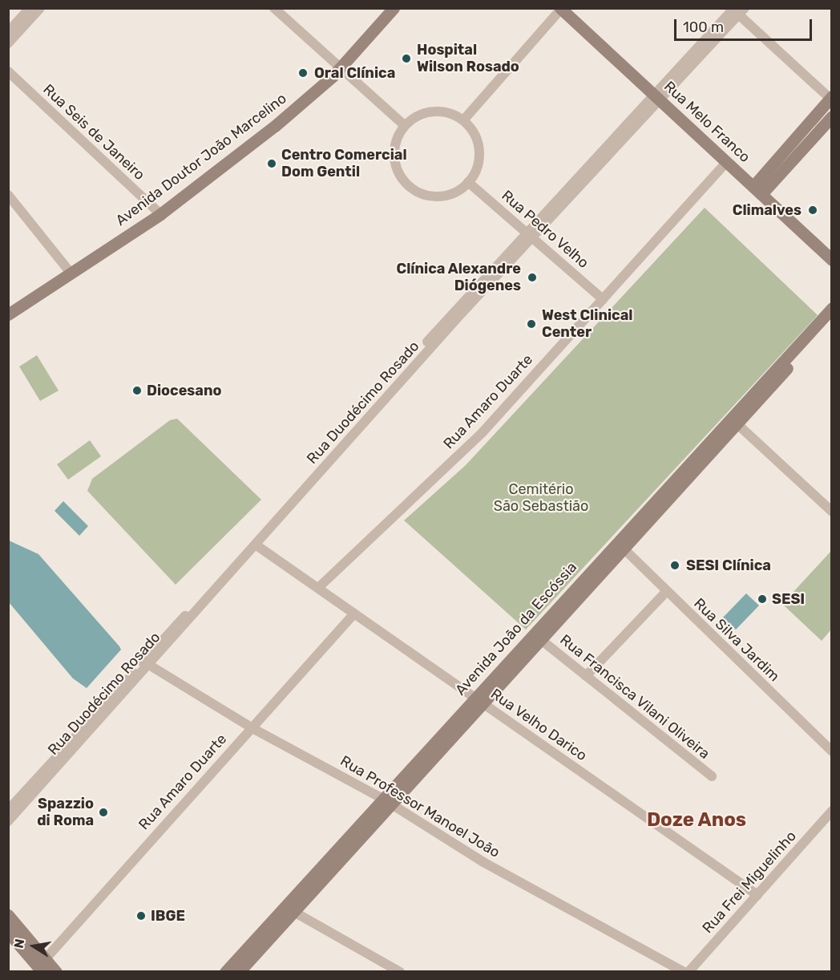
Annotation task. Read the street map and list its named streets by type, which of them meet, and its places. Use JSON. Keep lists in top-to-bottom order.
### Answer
{
  "streets": {
    "main road": ["Rua Melo Franco", "Avenida Doutor João Marcelino", "Avenida João da Escóssia"],
    "street": [
      "Rua Seis de Janeiro",
      "Rua Pedro Velho",
      "Rua Amaro Duarte",
      "Rua Duodécimo Rosado",
      "Rua Silva Jardim",
      "Rua Francisca Vilani Oliveira",
      "Rua Velho Darico",
      "Rua Professor Manoel João",
      "Rua Frei Miguelinho"
    ]
  },
  "crossings": [
    ["Rua Melo Franco", "Rua Amaro Duarte"],
    ["Rua Melo Franco", "Rua Duodécimo Rosado"],
    ["Rua Seis de Janeiro", "Avenida Doutor João Marcelino"],
    ["Rua Pedro Velho", "Rua Amaro Duarte"],
    ["Rua Pedro Velho", "Rua Duodécimo Rosado"],
    ["Rua Amaro Duarte", "Rua Velho Darico"],
    ["Rua Amaro Duarte", "Rua Professor Manoel João"],
    ["Rua Duodécimo Rosado", "Rua Velho Darico"],
    ["Rua Duodécimo Rosado", "Rua Professor Manoel João"],
    ["Avenida João da Escóssia", "Rua Silva Jardim"],
    ["Avenida João da Escóssia", "Rua Francisca Vilani Oliveira"],
    ["Avenida João da Escóssia", "Rua Velho Darico"],
    ["Avenida João da Escóssia", "Rua Professor Manoel João"],
    ["Rua Velho Darico", "Rua Frei Miguelinho"]
  ],
  "districts": ["Doze Anos"],
  "parks": ["Cemitério São Sebastião"],
  "places": [
    "Hospital Wilson Rosado",
    "Oral Clínica",
    "Centro Comercial Dom Gentil",
    "Climalves",
    "Clínica Alexandre Diógenes",
    "West Clinical Center",
    "Diocesano",
    "SESI Clínica",
    "SESI",
    "Spazzio di Roma",
    "IBGE"
  ],
  "scale_bar": "100 m",
  "north": "left"
}
